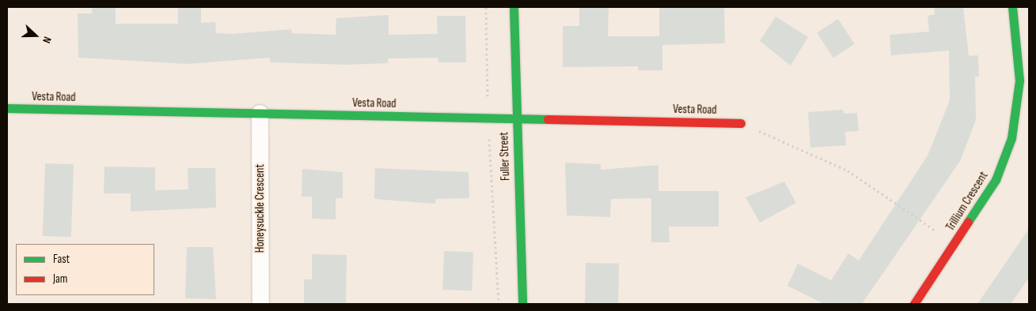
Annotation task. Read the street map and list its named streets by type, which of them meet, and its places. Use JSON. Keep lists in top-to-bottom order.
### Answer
{
  "streets": {
    "street": [
      "Vesta Road",
      "Fuller Street",
      "Trillium Crescent",
      "Honeysuckle Crescent"
    ]
  },
  "crossings": [
    ["Vesta Road", "Fuller Street"],
    ["Vesta Road", "Honeysuckle Crescent"]
  ],
  "legend": ["Fast", "Jam"],
  "north": "right"
}
